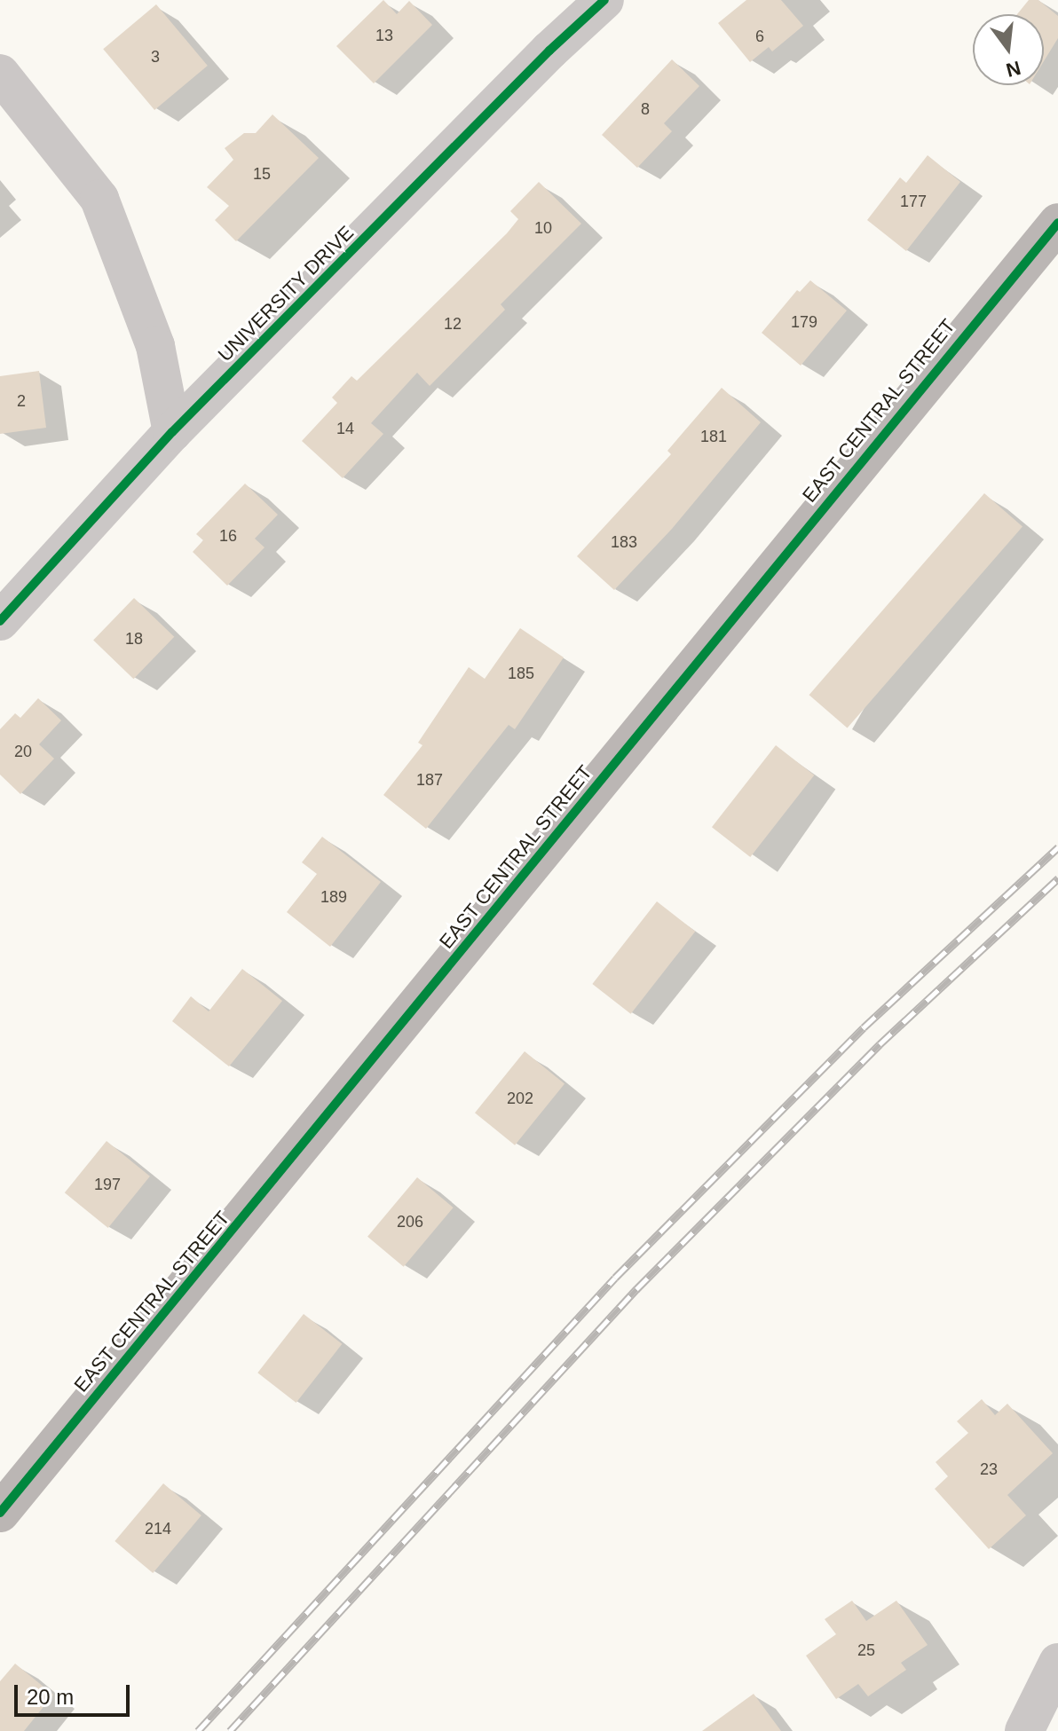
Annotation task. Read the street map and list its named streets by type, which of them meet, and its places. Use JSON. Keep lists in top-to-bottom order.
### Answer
{
  "streets": {
    "main road": ["EAST CENTRAL STREET"],
    "street": ["UNIVERSITY DRIVE"]
  },
  "house_numbers": [
    "13",
    "6",
    "3",
    "8",
    "15",
    "177",
    "10",
    "179",
    "12",
    "2",
    "14",
    "181",
    "16",
    "183",
    "18",
    "185",
    "20",
    "187",
    "189",
    "202",
    "197",
    "206",
    "23",
    "214",
    "25"
  ],
  "scale_bar": "20 m",
  "north": "bottom"
}
